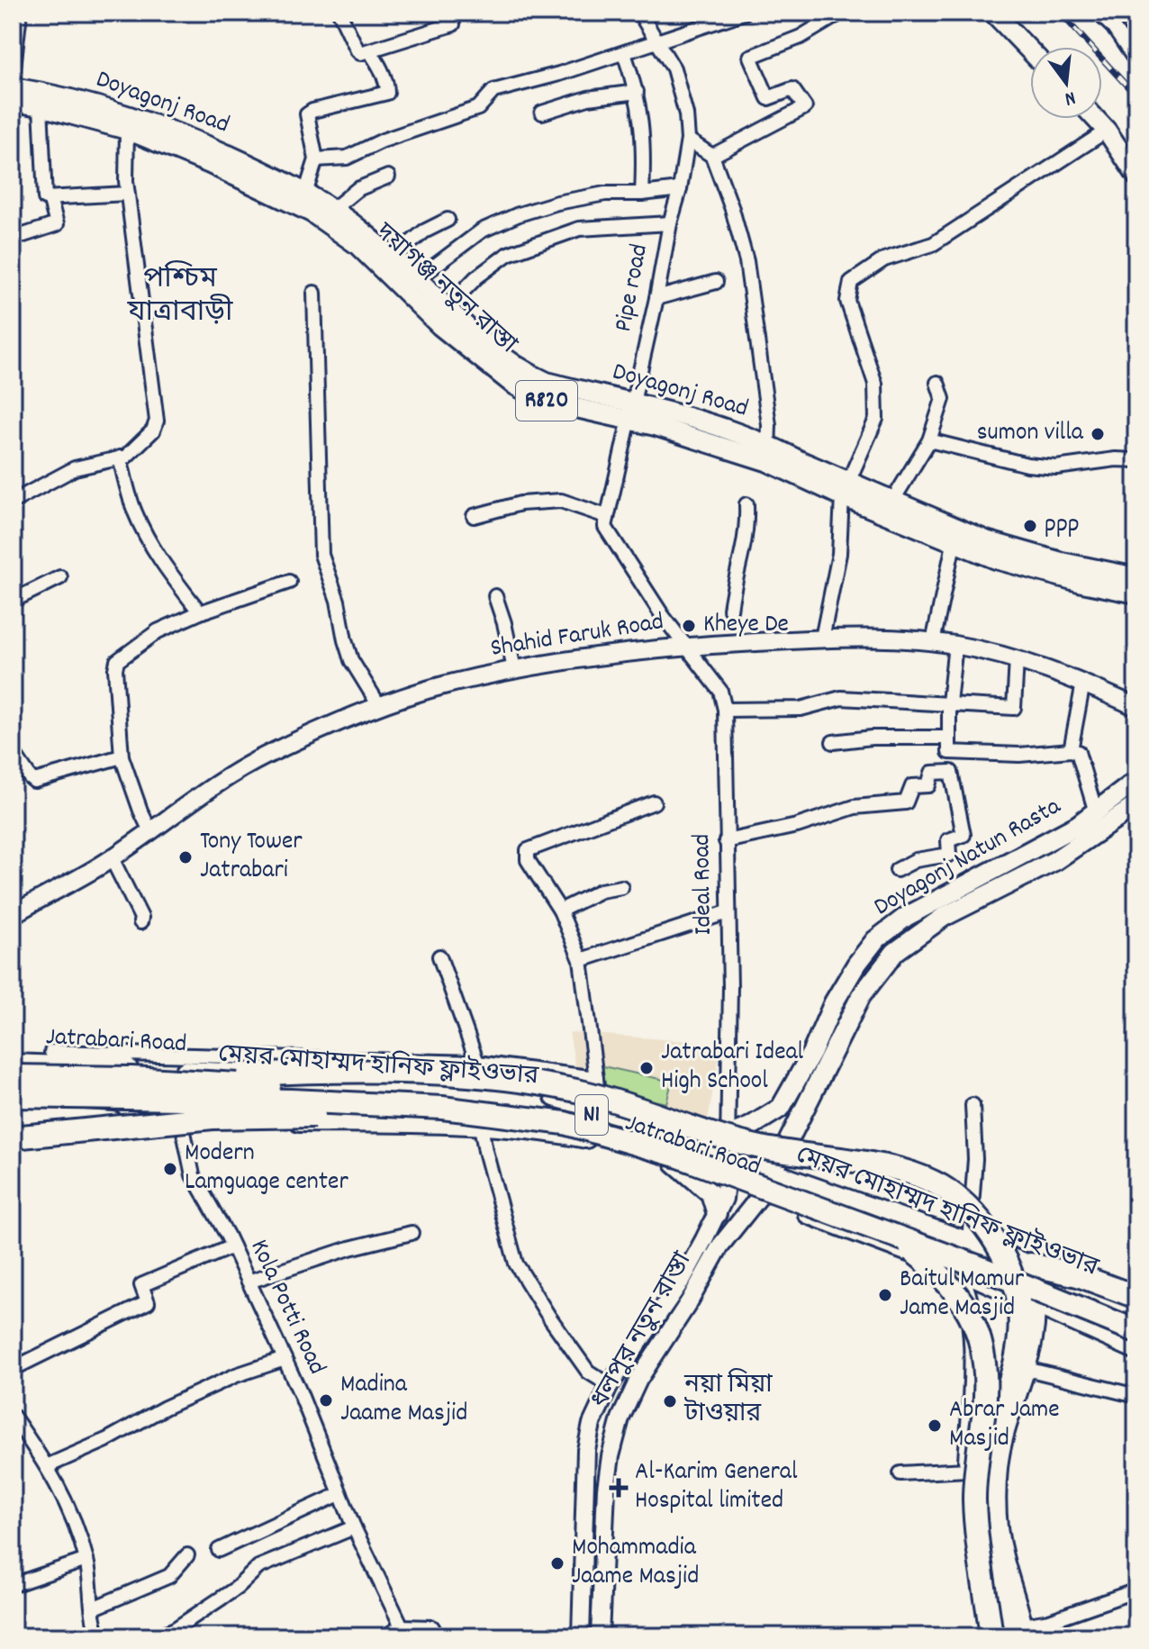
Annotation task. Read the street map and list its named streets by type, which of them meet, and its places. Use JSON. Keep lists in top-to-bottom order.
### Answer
{
  "streets": {
    "highway": ["মেয়র মোহাম্মদ হানিফ ফ্লাইওভার", "N1"],
    "main road": [
      "Doyagonj Road",
      "দয়াগঞ্জ নতুন রাস্তা",
      "R820",
      "Shahid Faruk Road",
      "Doyagonj Natun Rasta",
      "Jatrabari Road",
      "ধলপুর নতুন রাস্তা"
    ],
    "street": ["Pipe road", "Ideal Road", "Kola Potti Road"]
  },
  "crossings": [
    ["Doyagonj Road", "দয়াগঞ্জ নতুন রাস্তা"],
    ["Pipe road", "দয়াগঞ্জ নতুন রাস্তা"],
    ["দয়াগঞ্জ নতুন রাস্তা", "R820"],
    ["Shahid Faruk Road", "Ideal Road"],
    ["Doyagonj Natun Rasta", "Ideal Road"],
    ["Doyagonj Natun Rasta", "Jatrabari Road"],
    ["Doyagonj Natun Rasta", "ধলপুর নতুন রাস্তা"],
    ["Ideal Road", "Jatrabari Road"],
    ["Ideal Road", "ধলপুর নতুন রাস্তা"],
    ["Jatrabari Road", "মেয়র মোহাম্মদ হানিফ ফ্লাইওভার"],
    ["Jatrabari Road", "Kola Potti Road"],
    ["Jatrabari Road", "ধলপুর নতুন রাস্তা"]
  ],
  "districts": ["পশ্চিম যাত্রাবাড়ী"],
  "places": {
    "other": [
      "sumon villa",
      "ppp",
      "Kheye De",
      "Tony Tower Jatrabari",
      "Jatrabari Ideal High School",
      "Modern Lamguage center",
      "Baitul Mamur Jame Masjid",
      "Madina Jaame Masjid",
      "নয়া মিয়া টাওয়ার",
      "Abrar Jame Masjid",
      "Mohammadia Jaame Masjid"
    ],
    "health": ["Al-Karim General Hospital limited"]
  },
  "north": "bottom"
}
